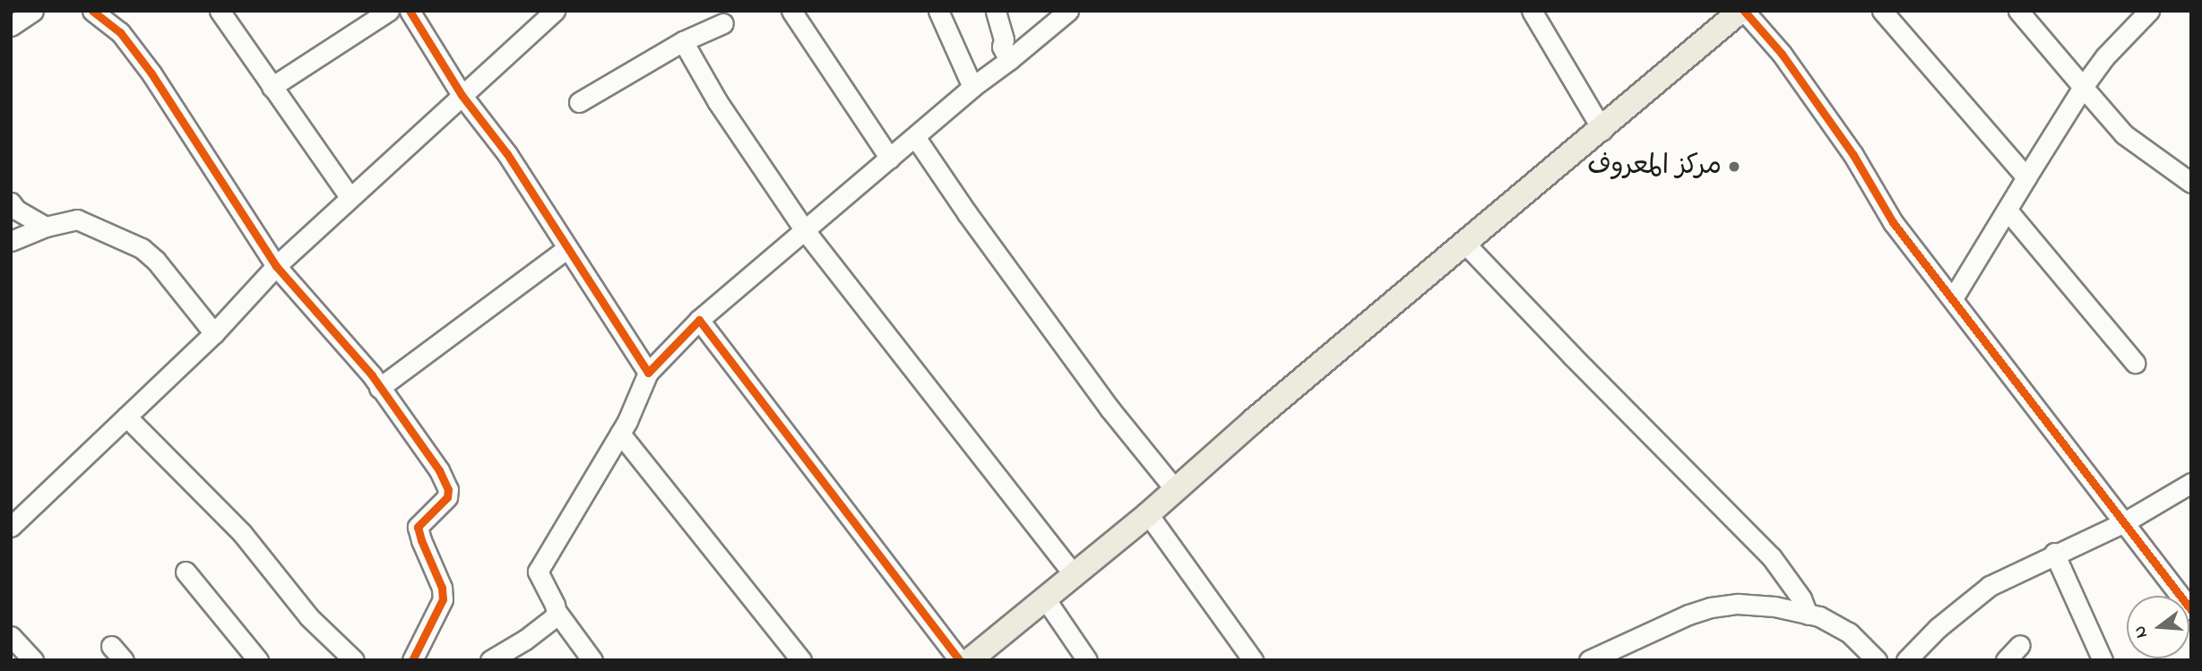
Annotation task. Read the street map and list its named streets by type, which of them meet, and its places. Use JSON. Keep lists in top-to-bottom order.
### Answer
{
  "places": ["مركز المعروف"],
  "north": "left"
}
